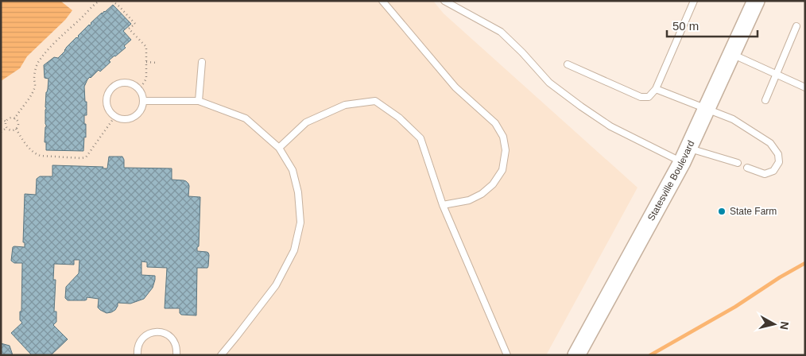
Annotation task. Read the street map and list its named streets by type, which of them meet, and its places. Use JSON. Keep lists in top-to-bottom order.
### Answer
{
  "streets": {
    "main road": ["Statesville Boulevard"]
  },
  "places": ["State Farm"],
  "scale_bar": "50 m",
  "north": "right"
}
